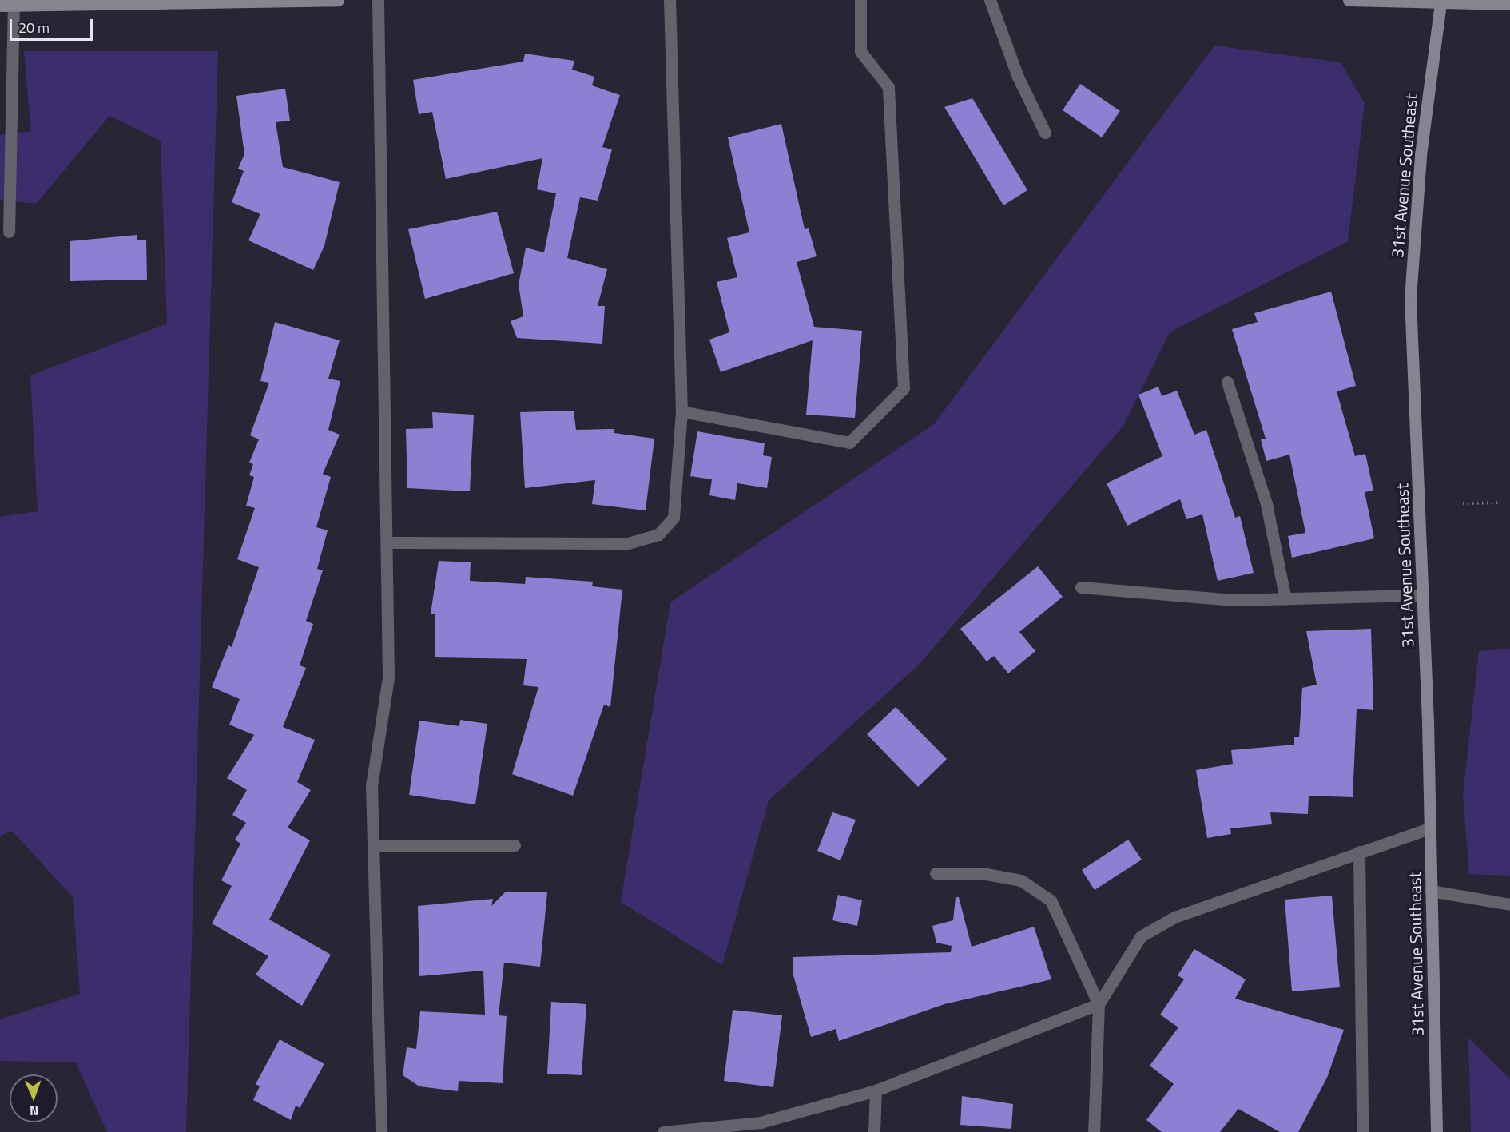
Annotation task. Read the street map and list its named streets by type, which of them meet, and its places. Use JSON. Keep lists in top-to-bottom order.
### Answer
{
  "streets": {
    "street": ["31st Avenue Southeast"]
  },
  "scale_bar": "20 m",
  "north": "bottom"
}
